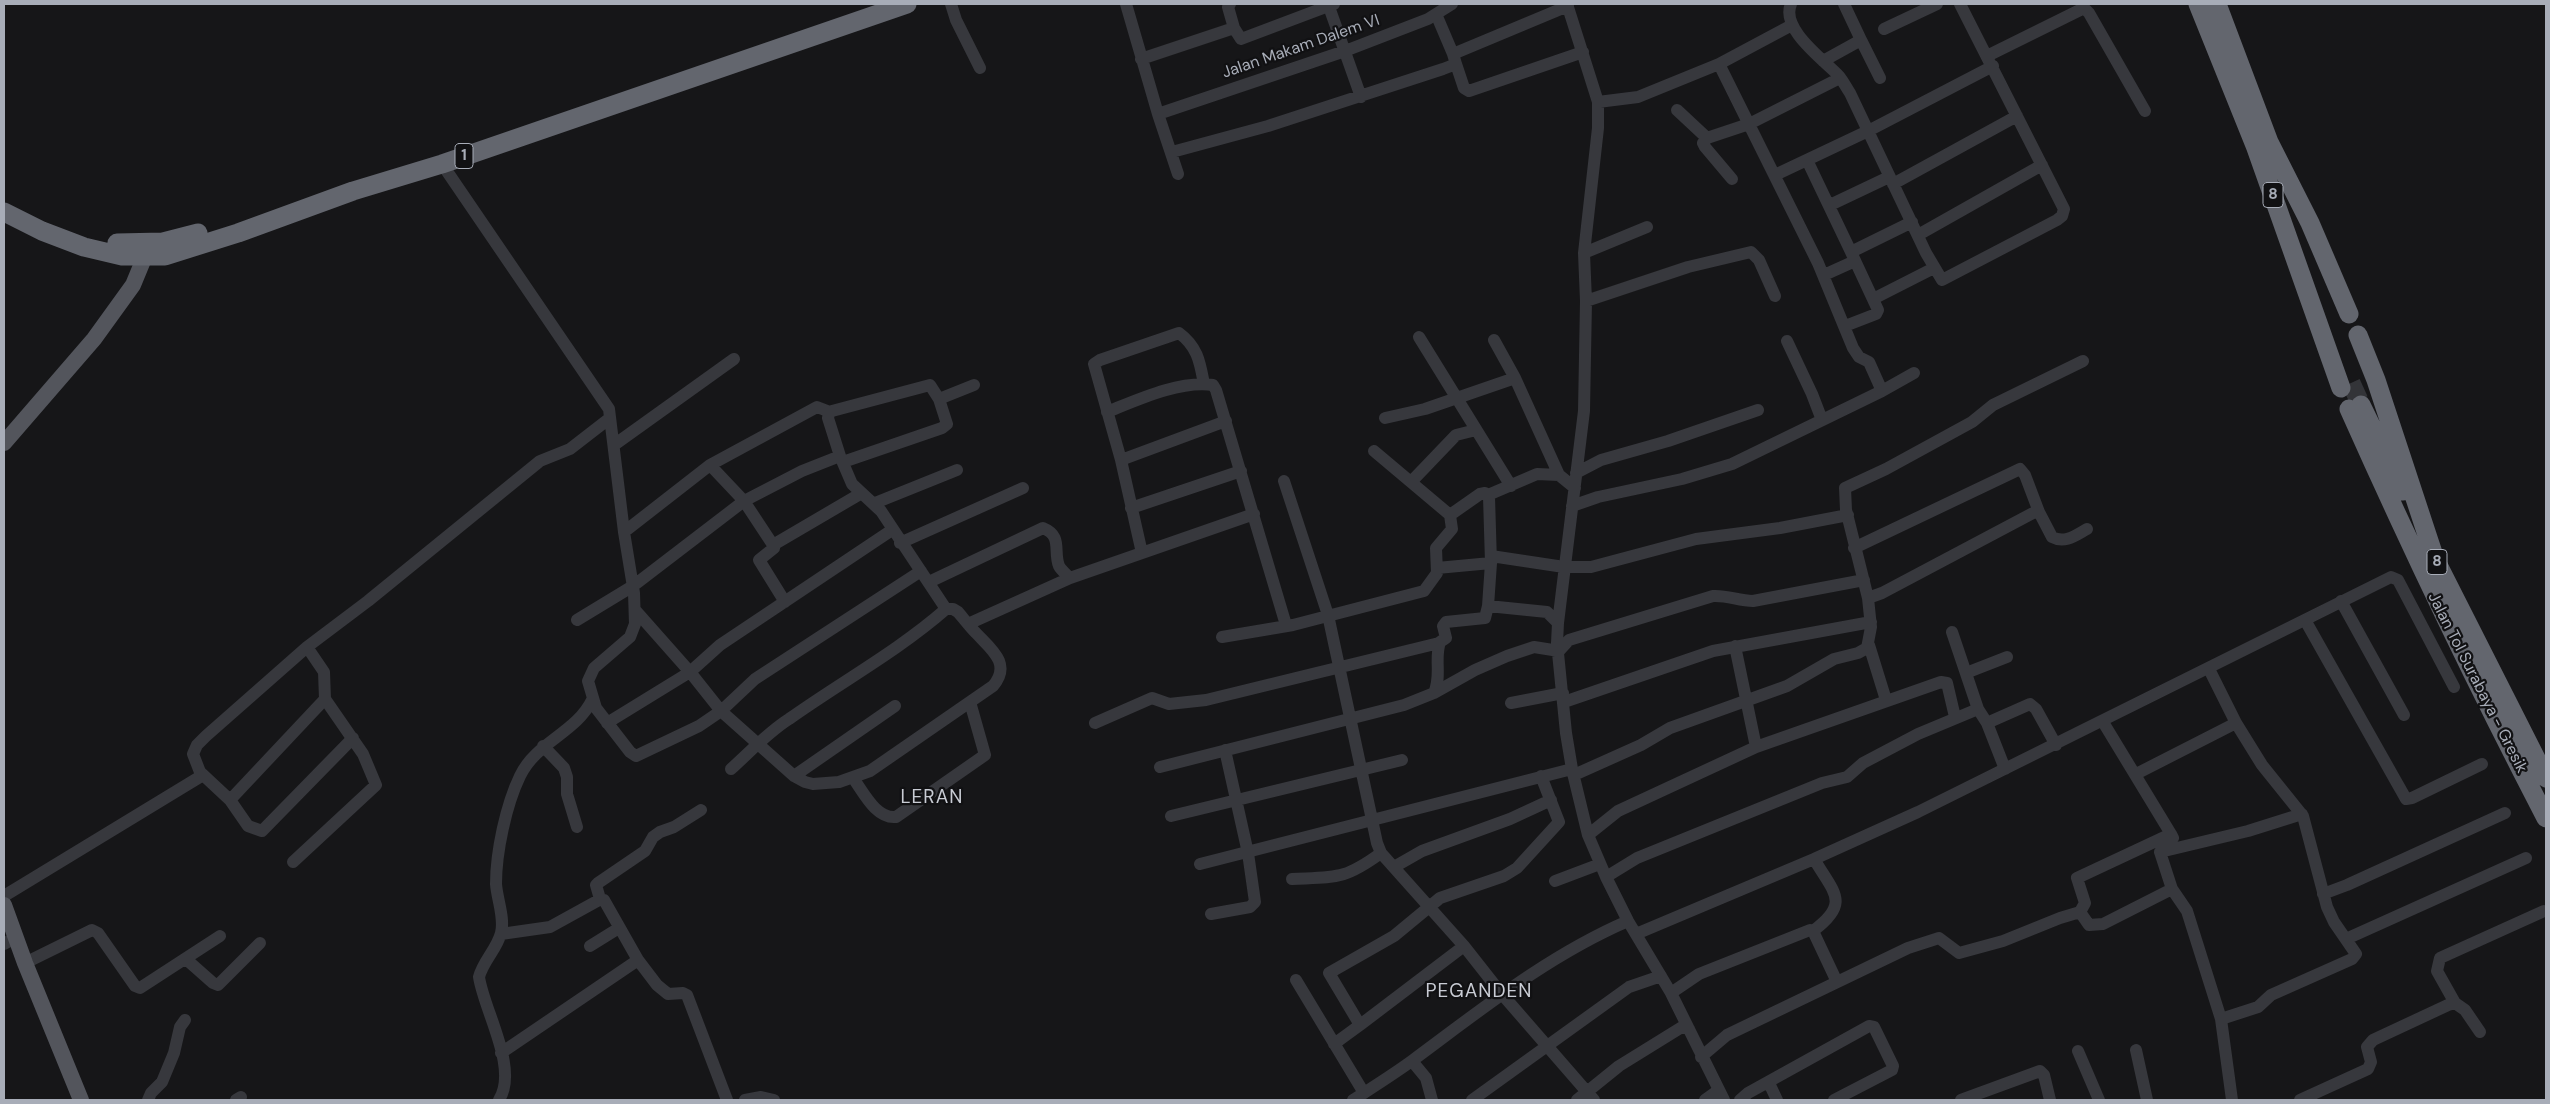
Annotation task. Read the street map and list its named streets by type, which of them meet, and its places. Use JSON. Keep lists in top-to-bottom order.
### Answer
{
  "streets": {
    "highway": ["1", "8", "Jalan Tol Surabaya - Gresik"],
    "street": ["Jalan Makam Dalem VI"]
  },
  "districts": ["LERAN", "PEGANDEN"]
}
